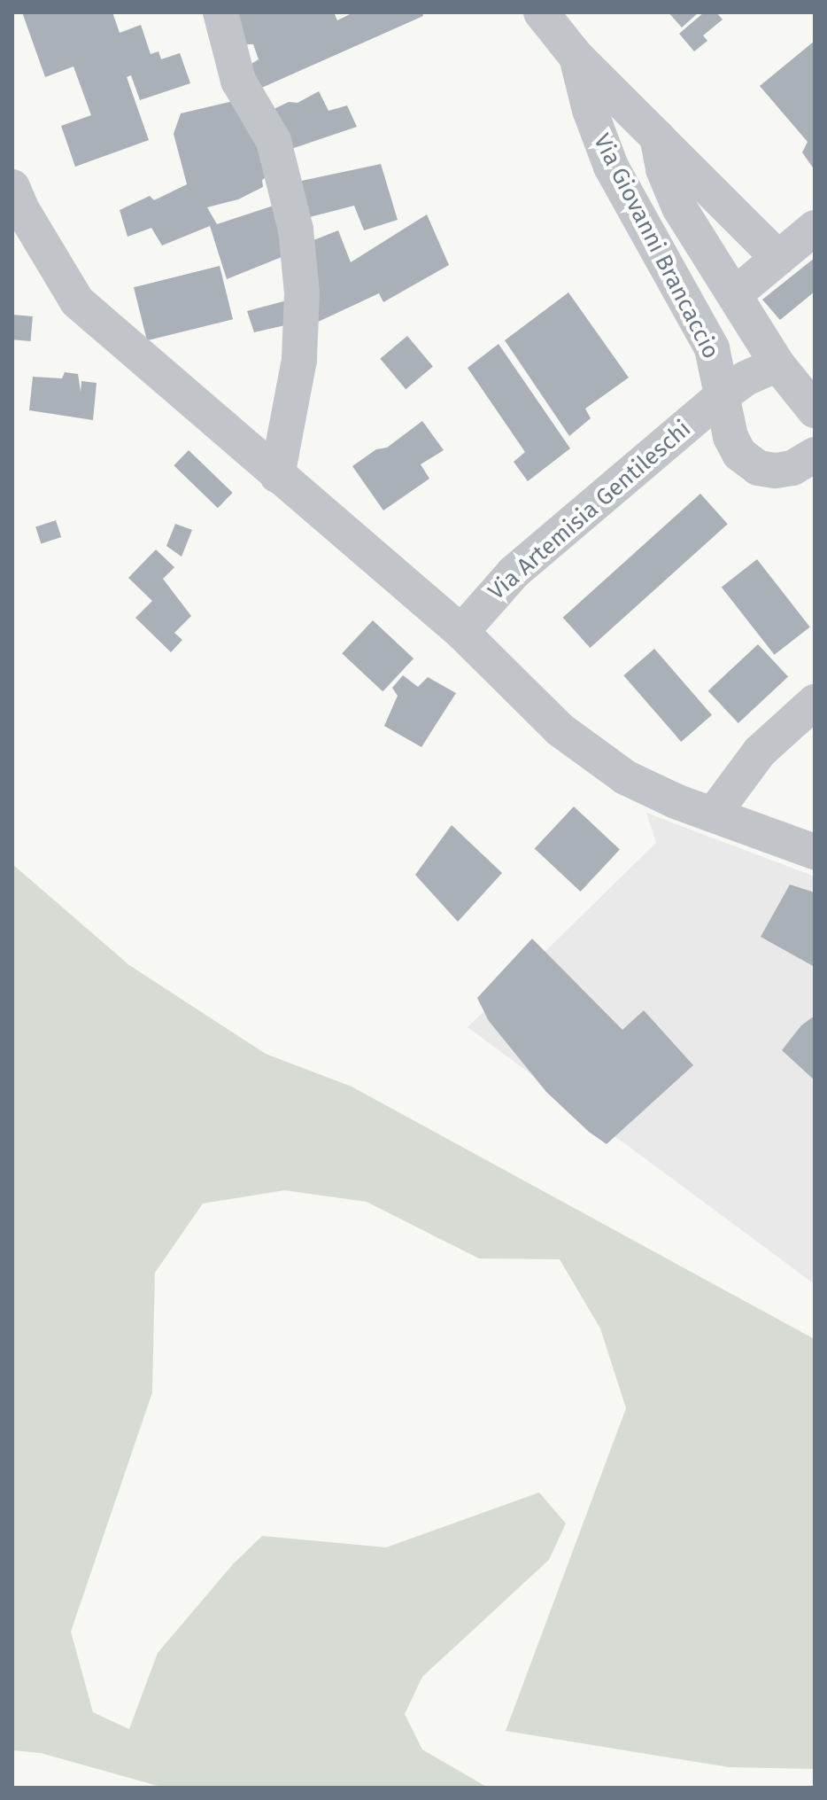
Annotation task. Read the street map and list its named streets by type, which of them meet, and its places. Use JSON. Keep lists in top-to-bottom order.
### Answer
{
  "streets": {
    "street": ["Via Giovanni Brancaccio", "Via Artemisia Gentileschi"]
  },
  "crossings": [
    ["Via Giovanni Brancaccio", "Via Artemisia Gentileschi"]
  ]
}
